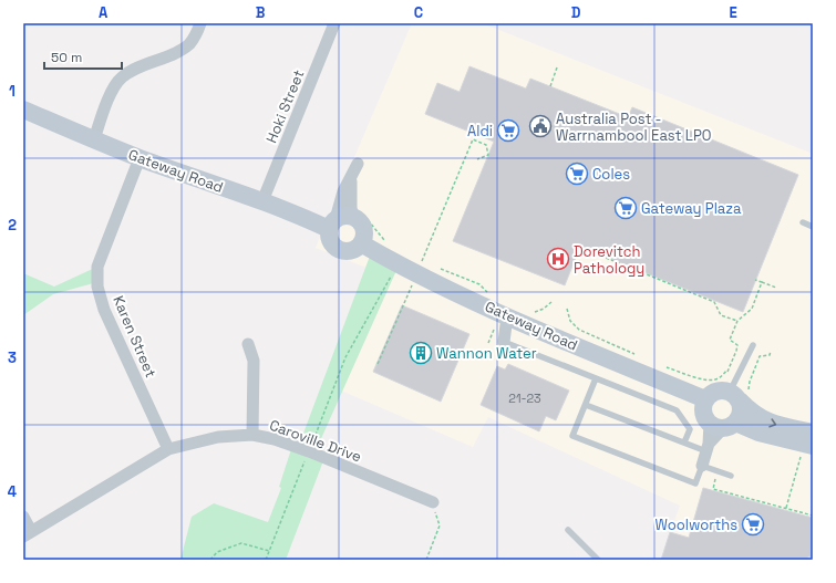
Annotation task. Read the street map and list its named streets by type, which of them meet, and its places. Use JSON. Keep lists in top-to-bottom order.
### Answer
{
  "streets": {
    "street": [
      "Hoki Street",
      "Gateway Road",
      "Karen Street",
      "Caroville Drive"
    ]
  },
  "crossings": [
    ["Hoki Street", "Gateway Road"],
    ["Gateway Road", "Karen Street"],
    ["Karen Street", "Caroville Drive"]
  ],
  "places": {
    "public building": ["Australia Post - Warrnambool East LPO"],
    "supermarket": [
      "Aldi",
      "Coles",
      "Gateway Plaza",
      "Woolworths"
    ],
    "hospital": ["Dorevitch Pathology"],
    "building": ["Wannon Water"]
  },
  "house_numbers": ["21-23"],
  "scale_bar": "50 m",
  "grid": {
    "columns": [
      "A",
      "B",
      "C",
      "D",
      "E"
    ],
    "rows": [
      "1",
      "2",
      "3",
      "4"
    ]
  }
}
